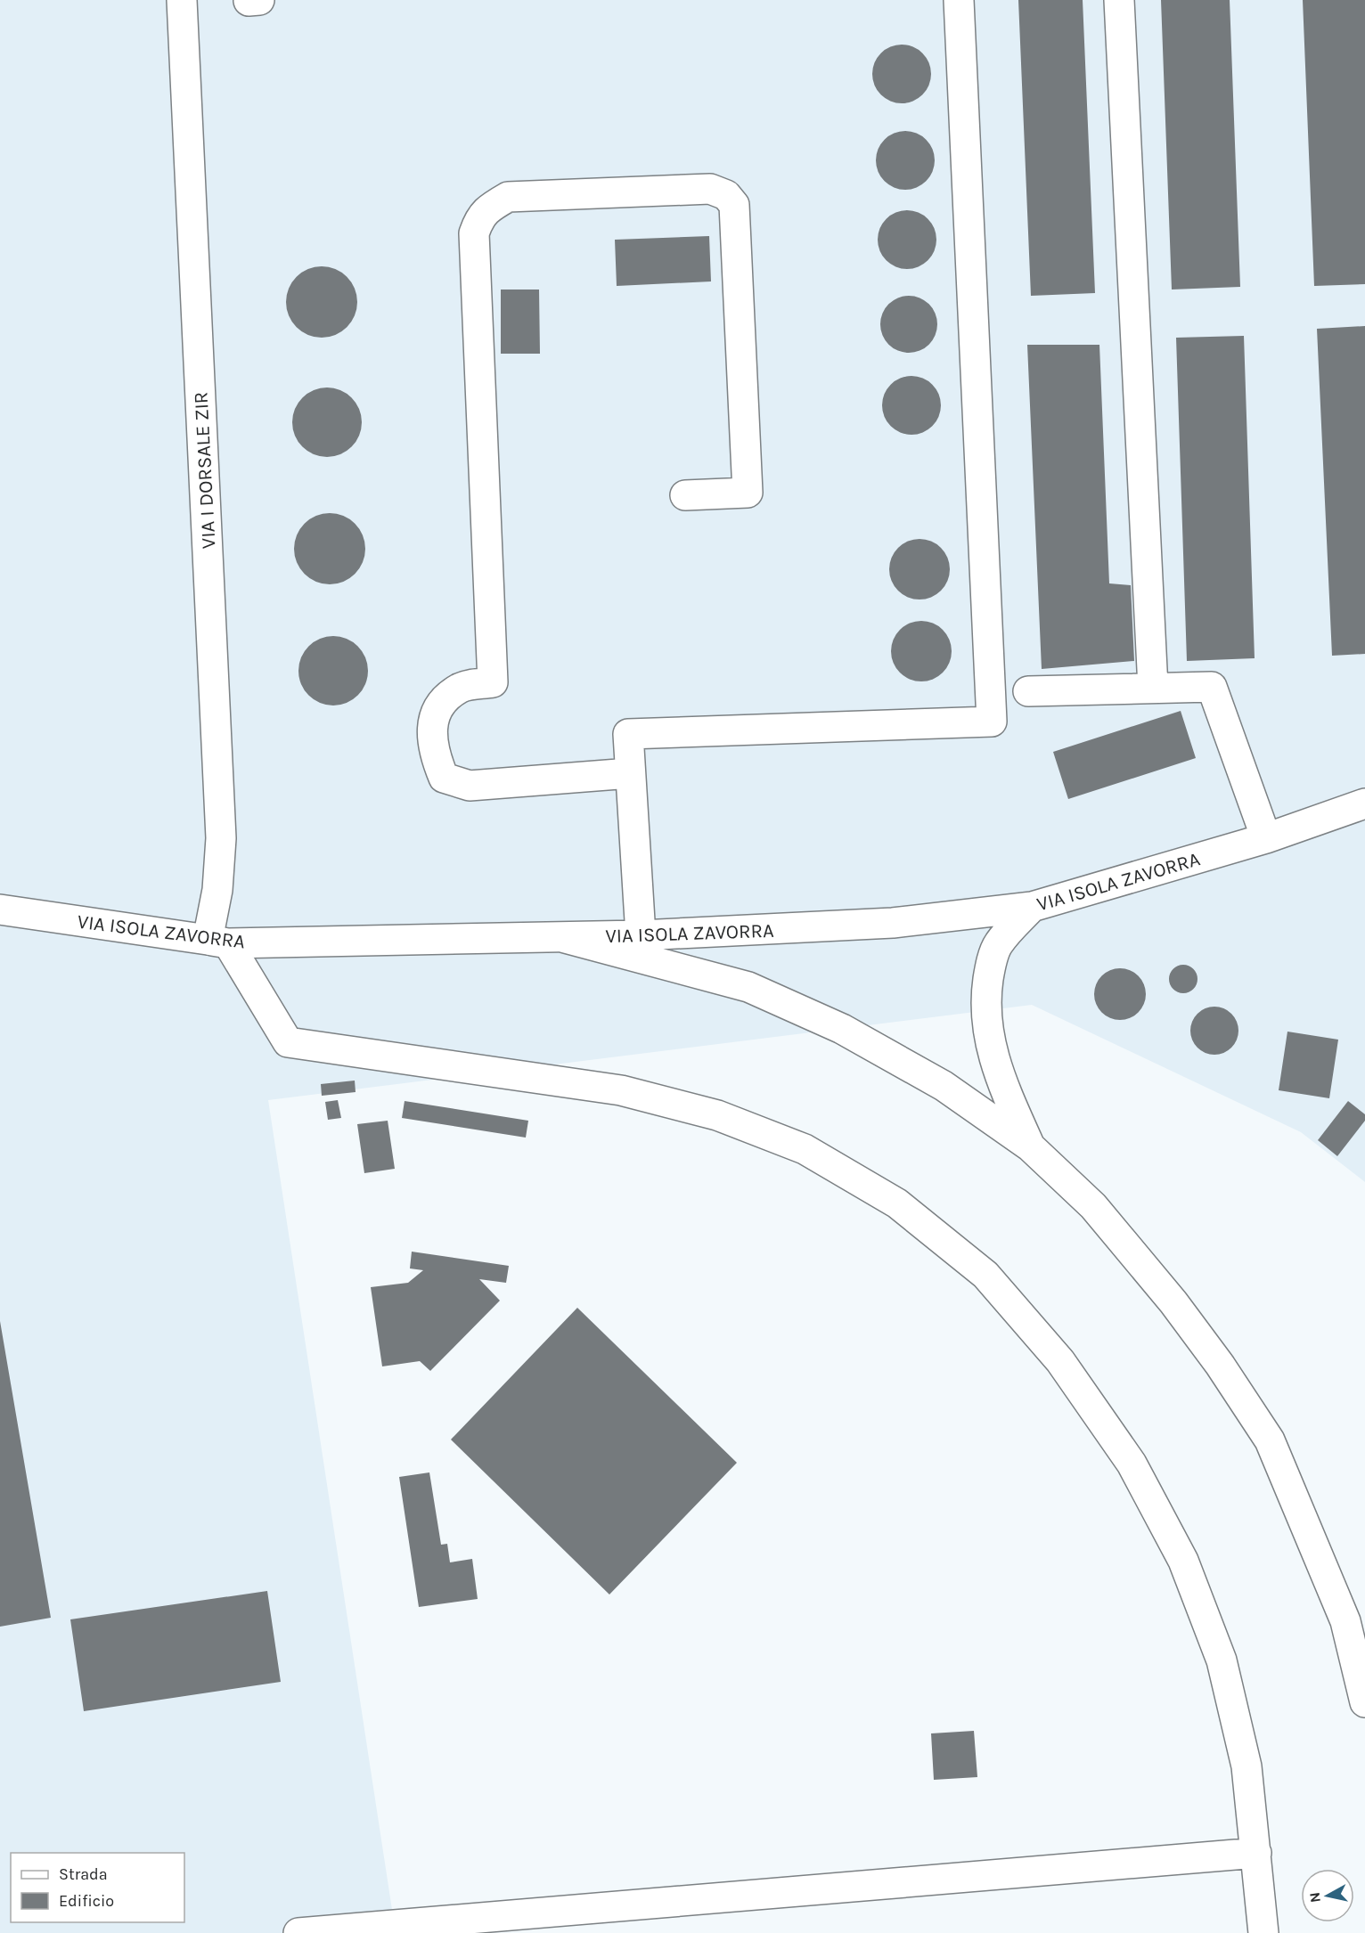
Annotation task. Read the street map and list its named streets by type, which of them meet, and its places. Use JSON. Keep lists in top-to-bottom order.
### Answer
{
  "streets": {
    "street": ["VIA I DORSALE ZIR", "VIA ISOLA ZAVORRA"]
  },
  "crossings": [
    ["VIA I DORSALE ZIR", "VIA ISOLA ZAVORRA"]
  ],
  "legend": ["Strada", "Edificio"],
  "north": "left"
}
